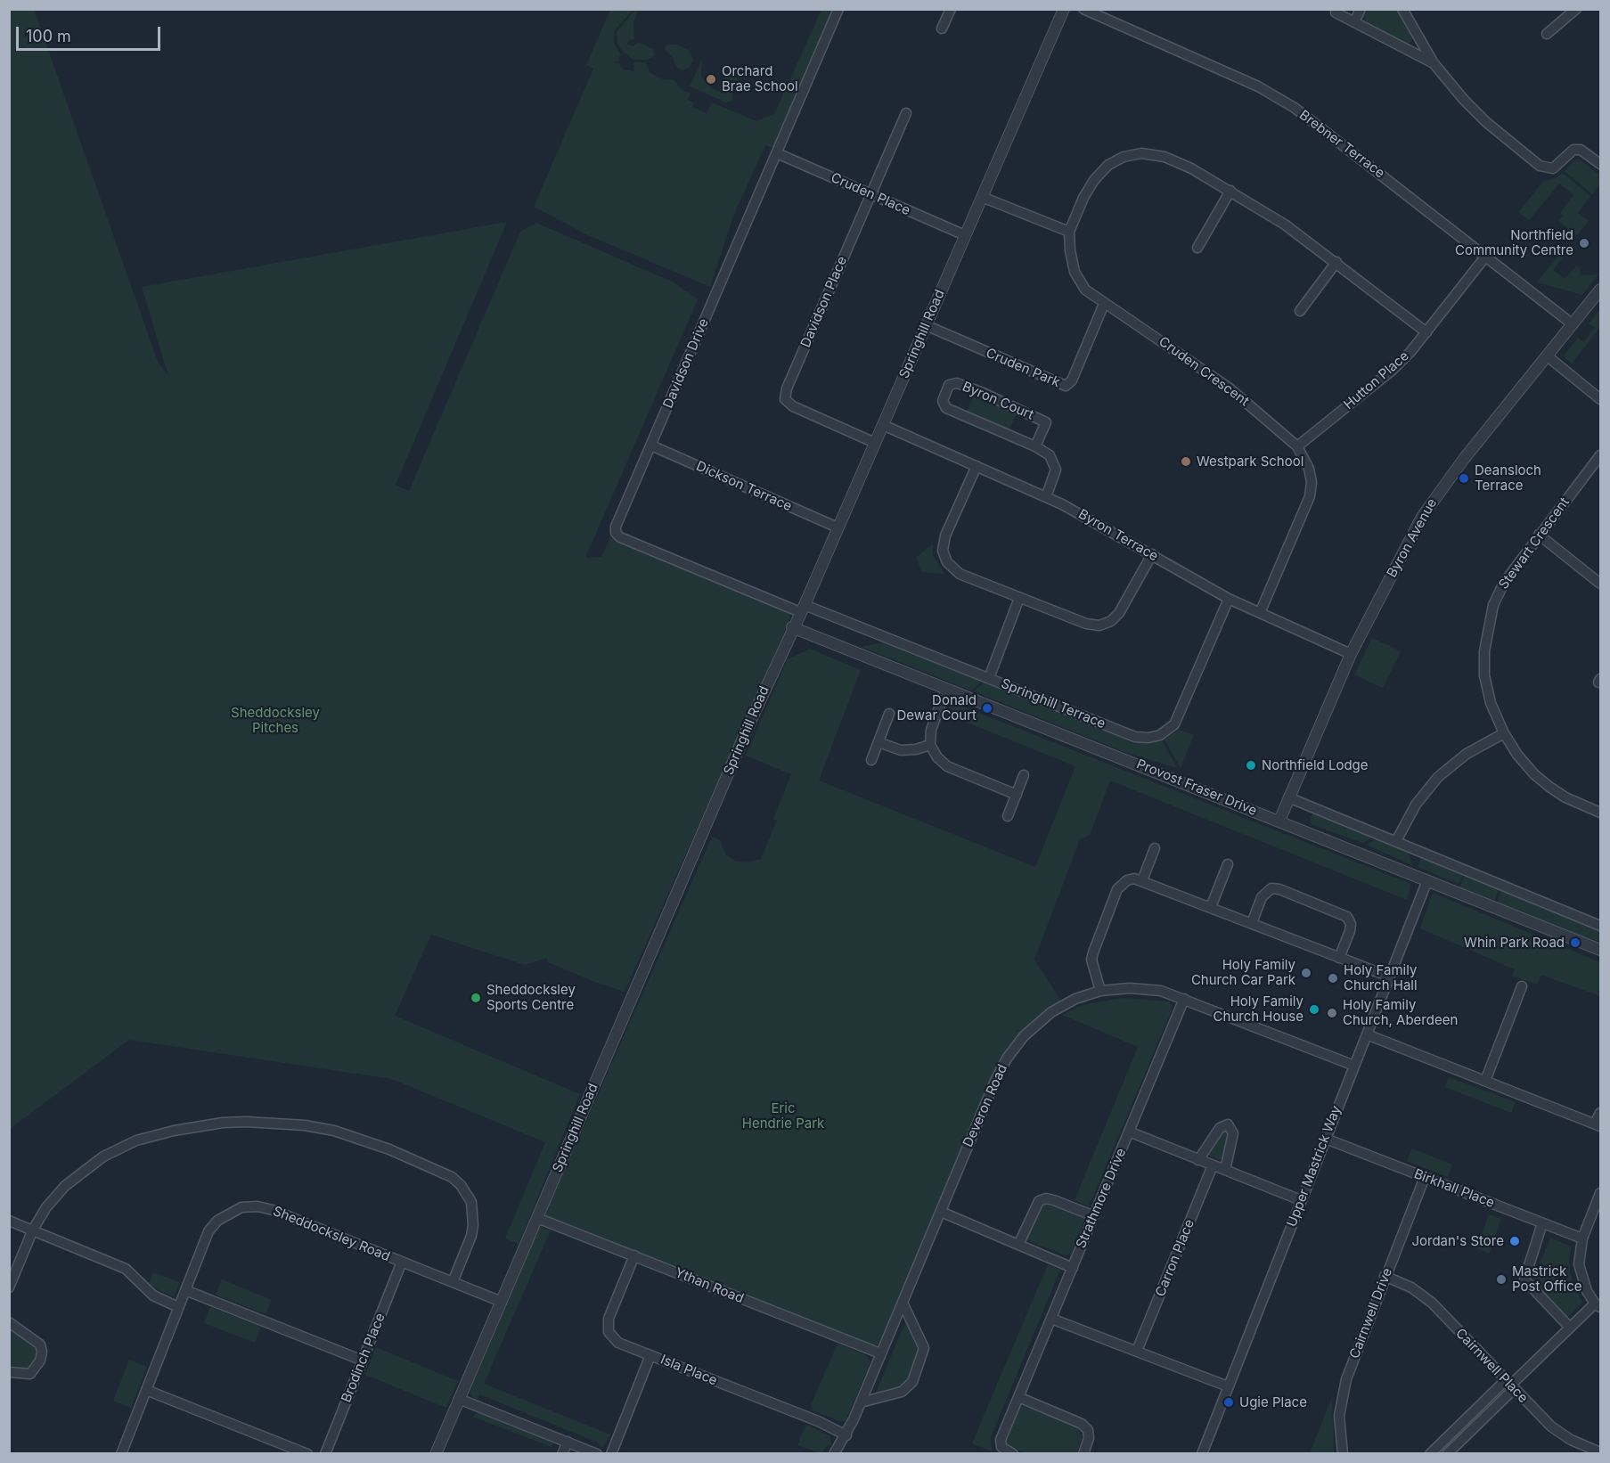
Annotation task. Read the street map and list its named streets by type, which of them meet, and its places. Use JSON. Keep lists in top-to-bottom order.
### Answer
{
  "streets": {
    "street": [
      "Brebner Terrace",
      "Cruden Place",
      "Davidson Place",
      "Springhill Road",
      "Davidson Drive",
      "Cruden Park",
      "Cruden Crescent",
      "Hutton Place",
      "Byron Court",
      "Dickson Terrace",
      "Byron Terrace",
      "Byron Avenue",
      "Stewart Crescent",
      "Springhill Terrace",
      "Provost Fraser Drive",
      "Deveron Road",
      "Upper Mastrick Way",
      "Birkhall Place",
      "Strathmore Drive",
      "Sheddocksley Road",
      "Carron Place",
      "Ythan Road",
      "Cairnwell Drive",
      "Brodinch Place",
      "Cairnwell Place",
      "Isla Place"
    ]
  },
  "crossings": [
    ["Brebner Terrace", "Hutton Place"],
    ["Brebner Terrace", "Byron Avenue"],
    ["Cruden Place", "Davidson Place"],
    ["Cruden Place", "Springhill Road"],
    ["Cruden Place", "Davidson Drive"],
    ["Davidson Place", "Springhill Road"],
    ["Springhill Road", "Davidson Drive"],
    ["Springhill Road", "Cruden Park"],
    ["Springhill Road", "Dickson Terrace"],
    ["Springhill Road", "Byron Terrace"],
    ["Springhill Road", "Springhill Terrace"],
    ["Springhill Road", "Provost Fraser Drive"],
    ["Springhill Road", "Sheddocksley Road"],
    ["Springhill Road", "Ythan Road"],
    ["Davidson Drive", "Dickson Terrace"],
    ["Davidson Drive", "Springhill Terrace"],
    ["Cruden Park", "Cruden Crescent"],
    ["Cruden Crescent", "Hutton Place"],
    ["Cruden Crescent", "Byron Terrace"],
    ["Byron Court", "Byron Terrace"],
    ["Byron Terrace", "Byron Avenue"],
    ["Byron Terrace", "Springhill Terrace"],
    ["Byron Avenue", "Provost Fraser Drive"],
    ["Provost Fraser Drive", "Upper Mastrick Way"],
    ["Deveron Road", "Upper Mastrick Way"],
    ["Deveron Road", "Strathmore Drive"],
    ["Deveron Road", "Ythan Road"],
    ["Deveron Road", "Isla Place"],
    ["Upper Mastrick Way", "Birkhall Place"],
    ["Birkhall Place", "Cairnwell Drive"],
    ["Sheddocksley Road", "Brodinch Place"],
    ["Ythan Road", "Isla Place"],
    ["Cairnwell Drive", "Cairnwell Place"]
  ],
  "parks": ["Sheddocksley Pitches", "Eric Hendrie Park"],
  "places": [
    "Orchard Brae School",
    "Northfield Community Centre",
    "Westpark School",
    "Deansloch Terrace",
    "Donald Dewar Court",
    "Northfield Lodge",
    "Whin Park Road",
    "Holy Family Church Car Park",
    "Holy Family Church Hall",
    "Sheddocksley Sports Centre",
    "Holy Family Church House",
    "Holy Family Church, Aberdeen",
    "Jordan's Store",
    "Mastrick Post Office",
    "Ugie Place"
  ],
  "scale_bar": "100 m"
}
